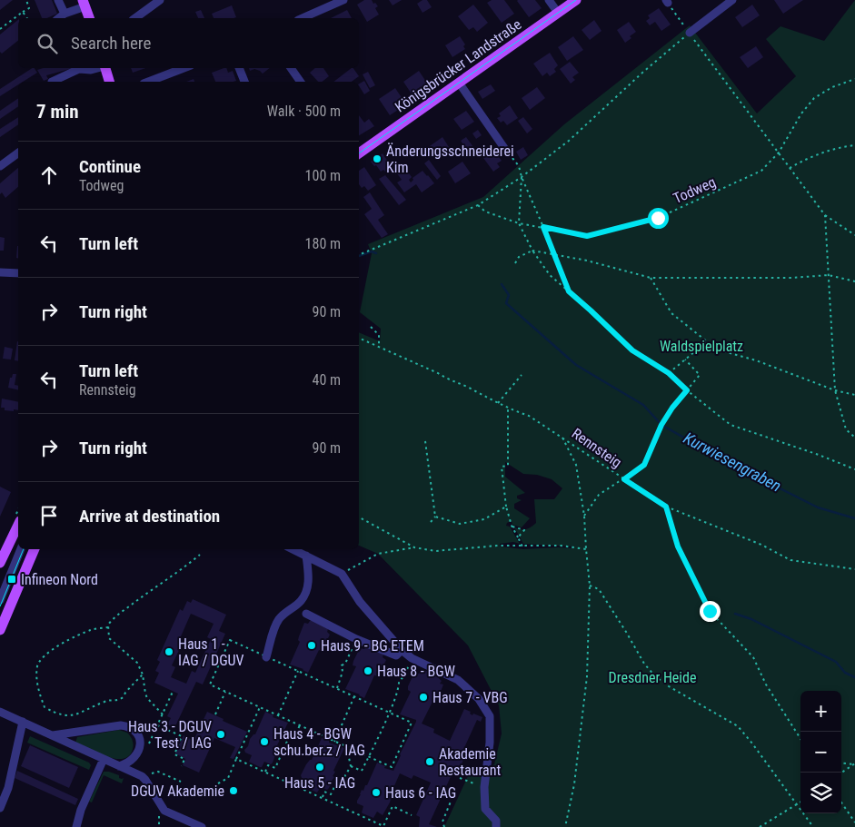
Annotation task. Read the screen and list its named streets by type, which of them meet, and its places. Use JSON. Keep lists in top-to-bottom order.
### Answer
{
  "streets": {
    "main road": ["Königsbrücker Landstraße"],
    "path": ["Todweg", "Rennsteig"]
  },
  "water": ["Kurwiesengraben"],
  "parks": ["Waldspielplatz", "Dresdner Heide"],
  "places": {
    "other": [
      "Änderungsschneiderei Kim",
      "Haus 9 - BG ETEM",
      "Haus 1 - IAG / DGUV",
      "Haus 8 - BGW",
      "Haus 7 - VBG",
      "Haus 3 - DGUV Test / IAG",
      "Haus 4 - BGW schu.ber.z / IAG",
      "Akademie Restaurant",
      "Haus 5 - IAG",
      "DGUV Akademie",
      "Haus 6 - IAG"
    ],
    "transit": ["Infineon Nord"]
  },
  "page": {
    "search": "Search here",
    "heading": ["7 min", "Walk · 500 m"],
    "list": [
      ["Continue", "Todweg", "100 m"],
      ["Turn left", "180 m"],
      ["Turn right", "90 m"],
      ["Turn left", "Rennsteig", "40 m"],
      ["Turn right", "90 m"],
      "Arrive at destination"
    ],
    "map_buttons": ["+", "−"]
  }
}
